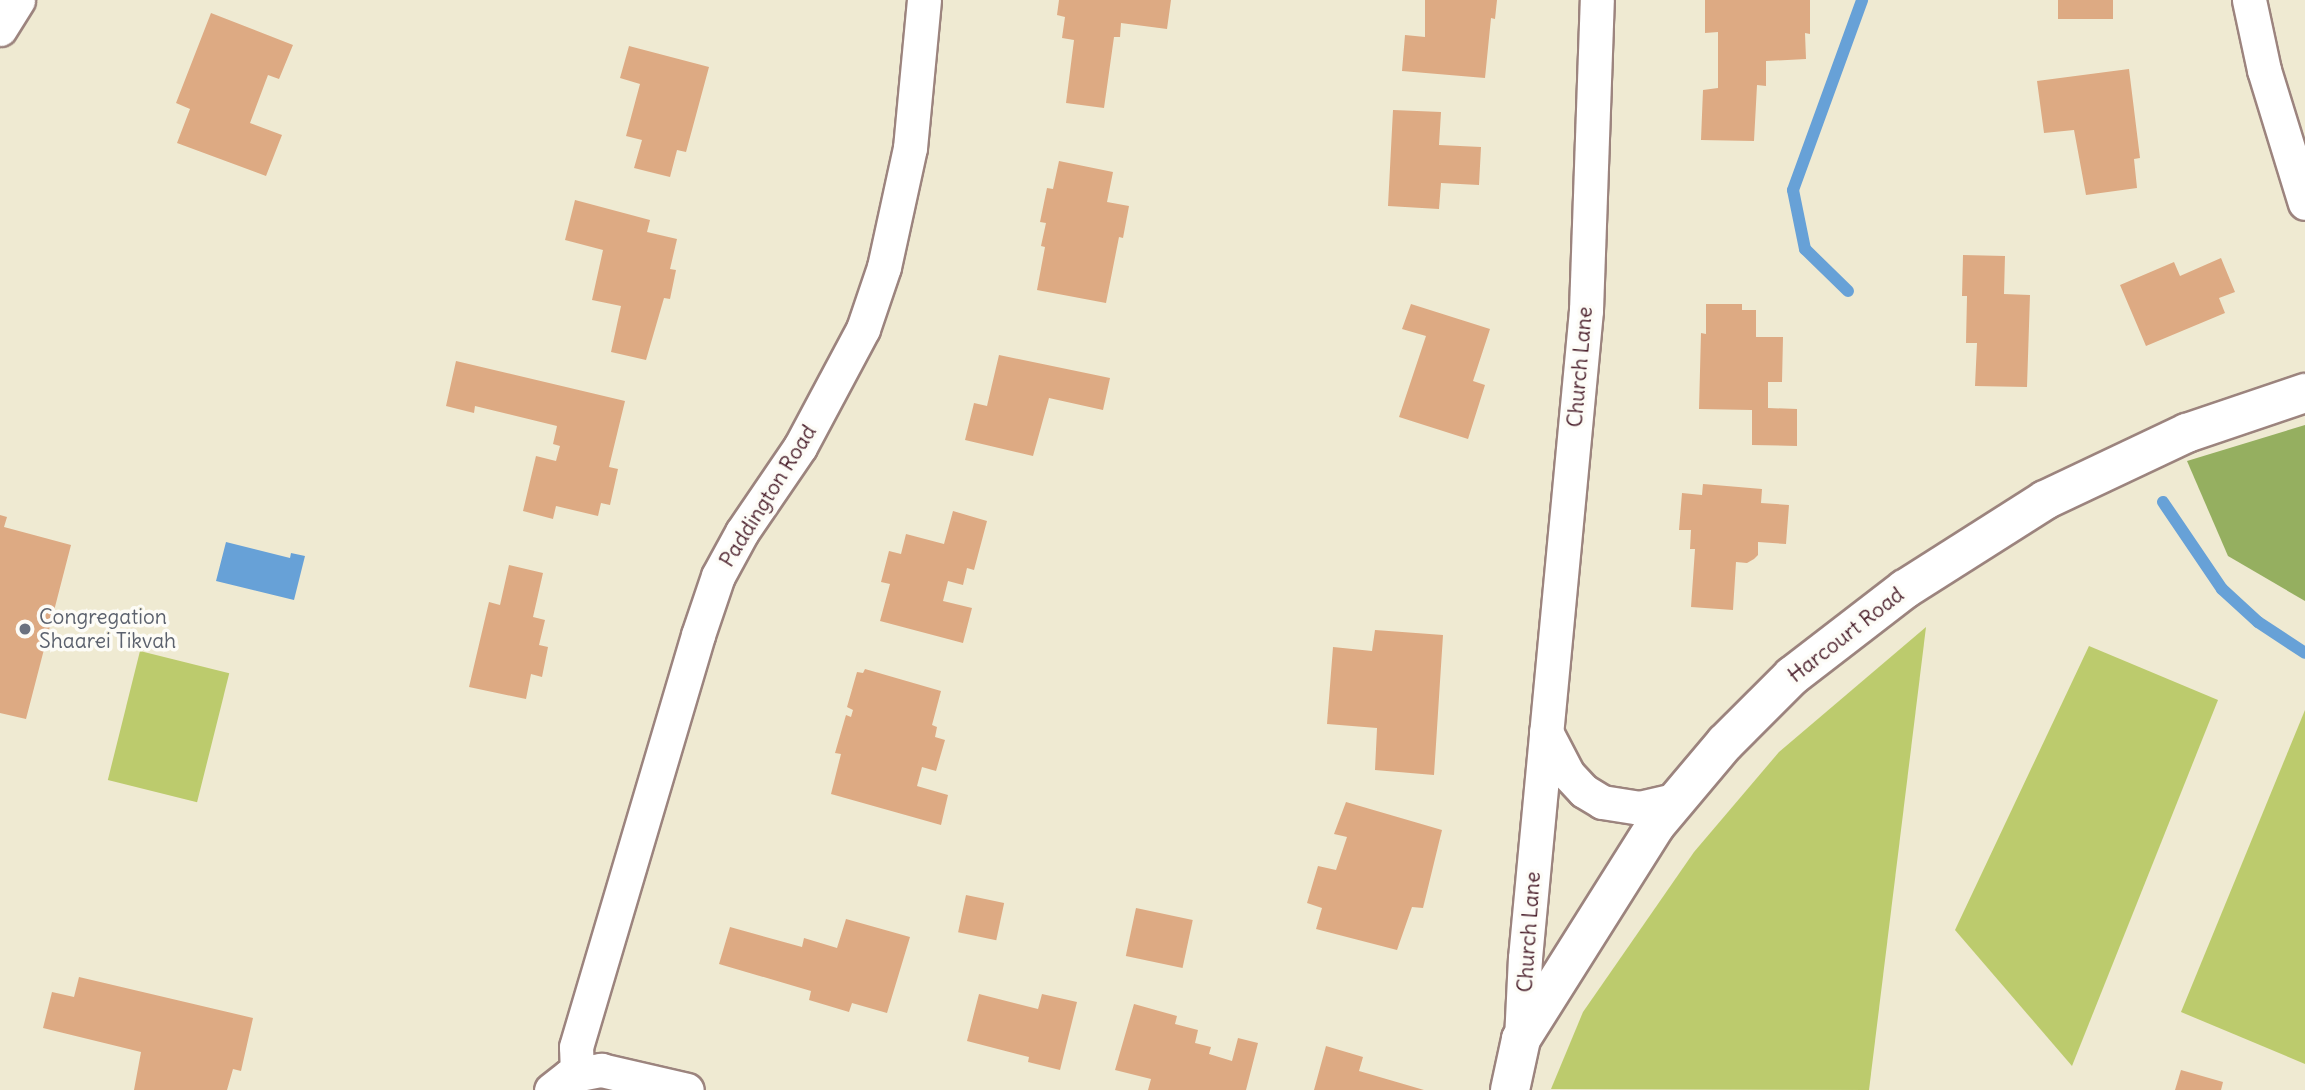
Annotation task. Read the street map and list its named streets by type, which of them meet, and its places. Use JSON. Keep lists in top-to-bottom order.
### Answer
{
  "streets": {
    "street": ["Church Lane", "Paddington Road", "Harcourt Road"]
  },
  "crossings": [
    ["Church Lane", "Harcourt Road"]
  ],
  "places": ["Congregation Shaarei Tikvah"]
}
